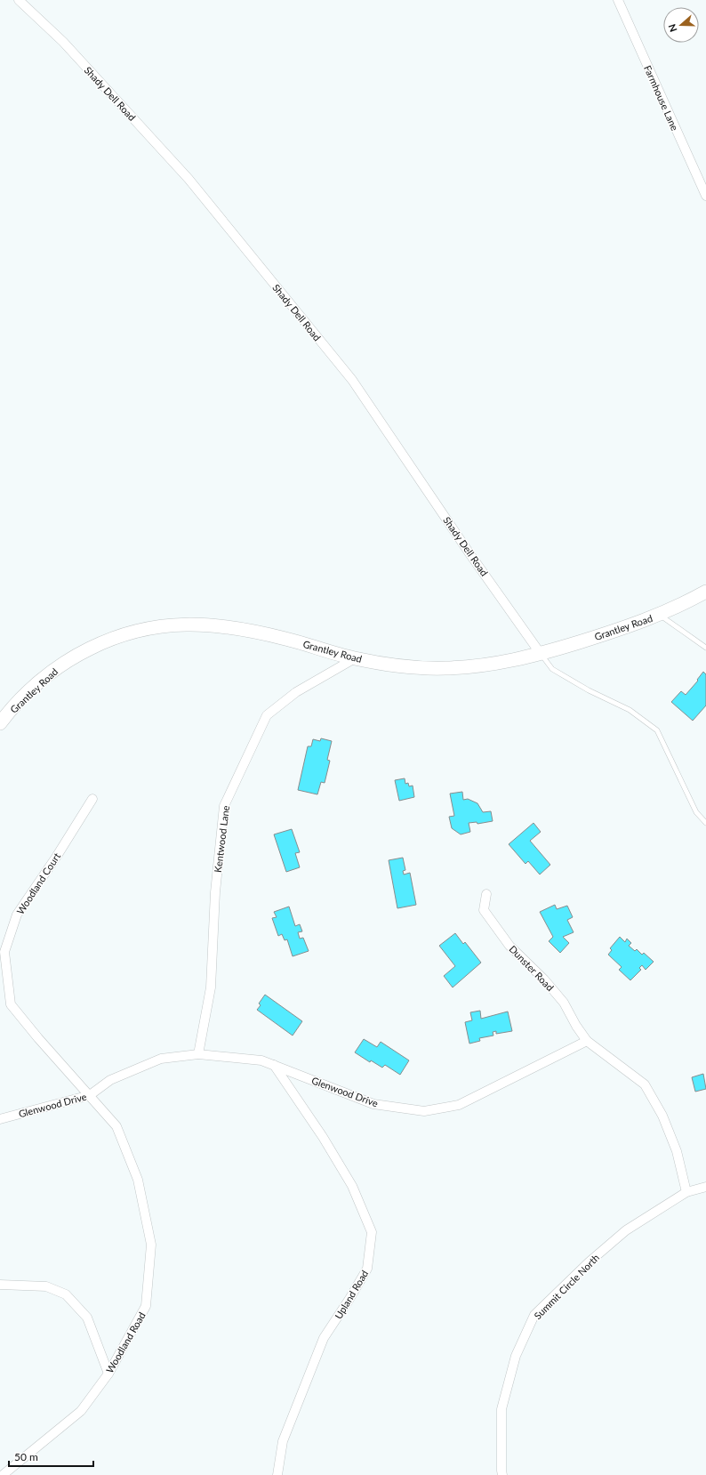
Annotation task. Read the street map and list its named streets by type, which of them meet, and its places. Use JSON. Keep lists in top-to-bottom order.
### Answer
{
  "streets": {
    "street": [
      "Shady Dell Road",
      "Farmhouse Lane",
      "Grantley Road",
      "Kentwood Lane",
      "Woodland Court",
      "Dunster Road",
      "Glenwood Drive",
      "Summit Circle North",
      "Upland Road",
      "Woodland Road"
    ]
  },
  "crossings": [
    ["Shady Dell Road", "Grantley Road"],
    ["Grantley Road", "Kentwood Lane"],
    ["Kentwood Lane", "Glenwood Drive"],
    ["Woodland Court", "Glenwood Drive"],
    ["Woodland Court", "Woodland Road"],
    ["Dunster Road", "Glenwood Drive"],
    ["Glenwood Drive", "Upland Road"],
    ["Glenwood Drive", "Woodland Road"]
  ],
  "scale_bar": "50 m",
  "north": "left"
}
